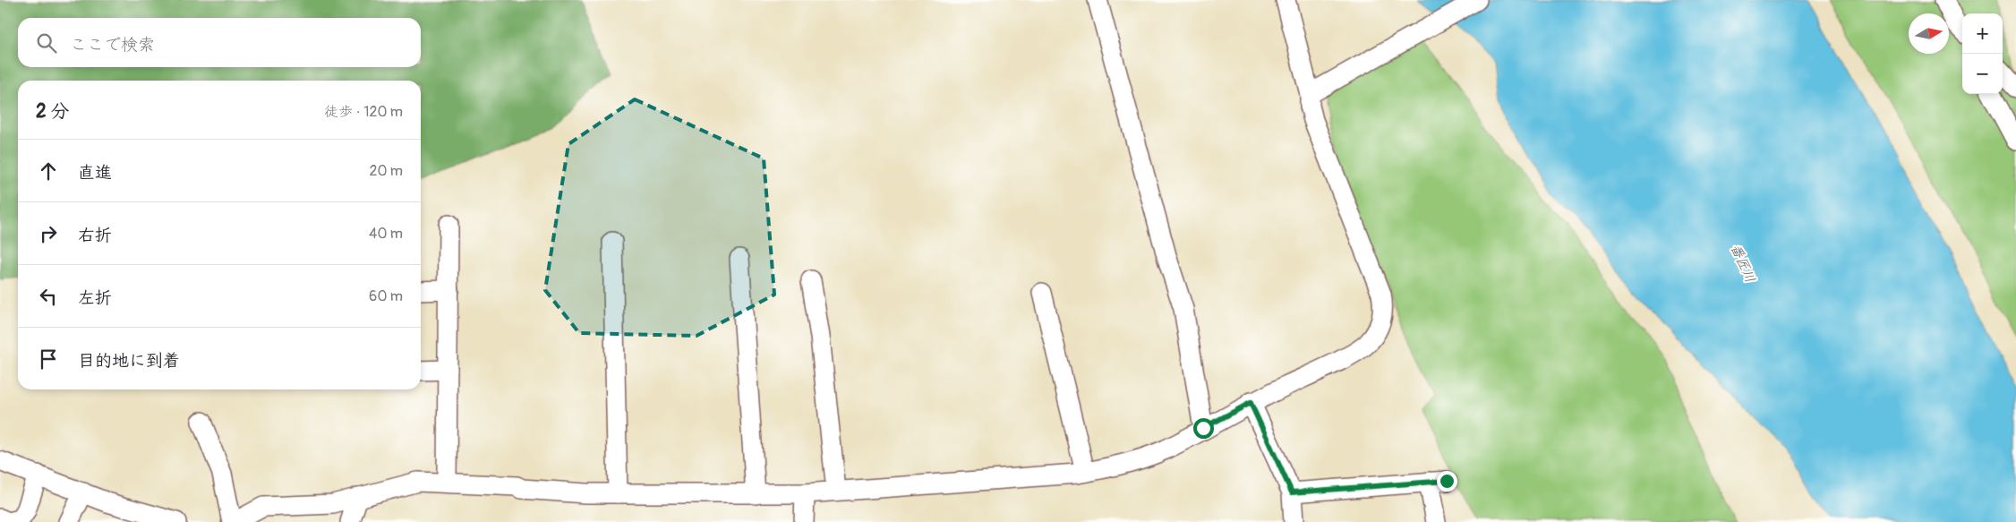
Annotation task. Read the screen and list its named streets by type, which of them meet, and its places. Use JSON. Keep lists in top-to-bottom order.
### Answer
{
  "water": ["番匠川"],
  "north": "right",
  "page": {
    "map_buttons": ["+", "−"],
    "search": "ここで検索",
    "heading": ["2 分", "徒歩 · 120 m"],
    "list": [
      ["直進", "20 m"],
      ["右折", "40 m"],
      ["左折", "60 m"],
      "目的地に到着"
    ]
  }
}
